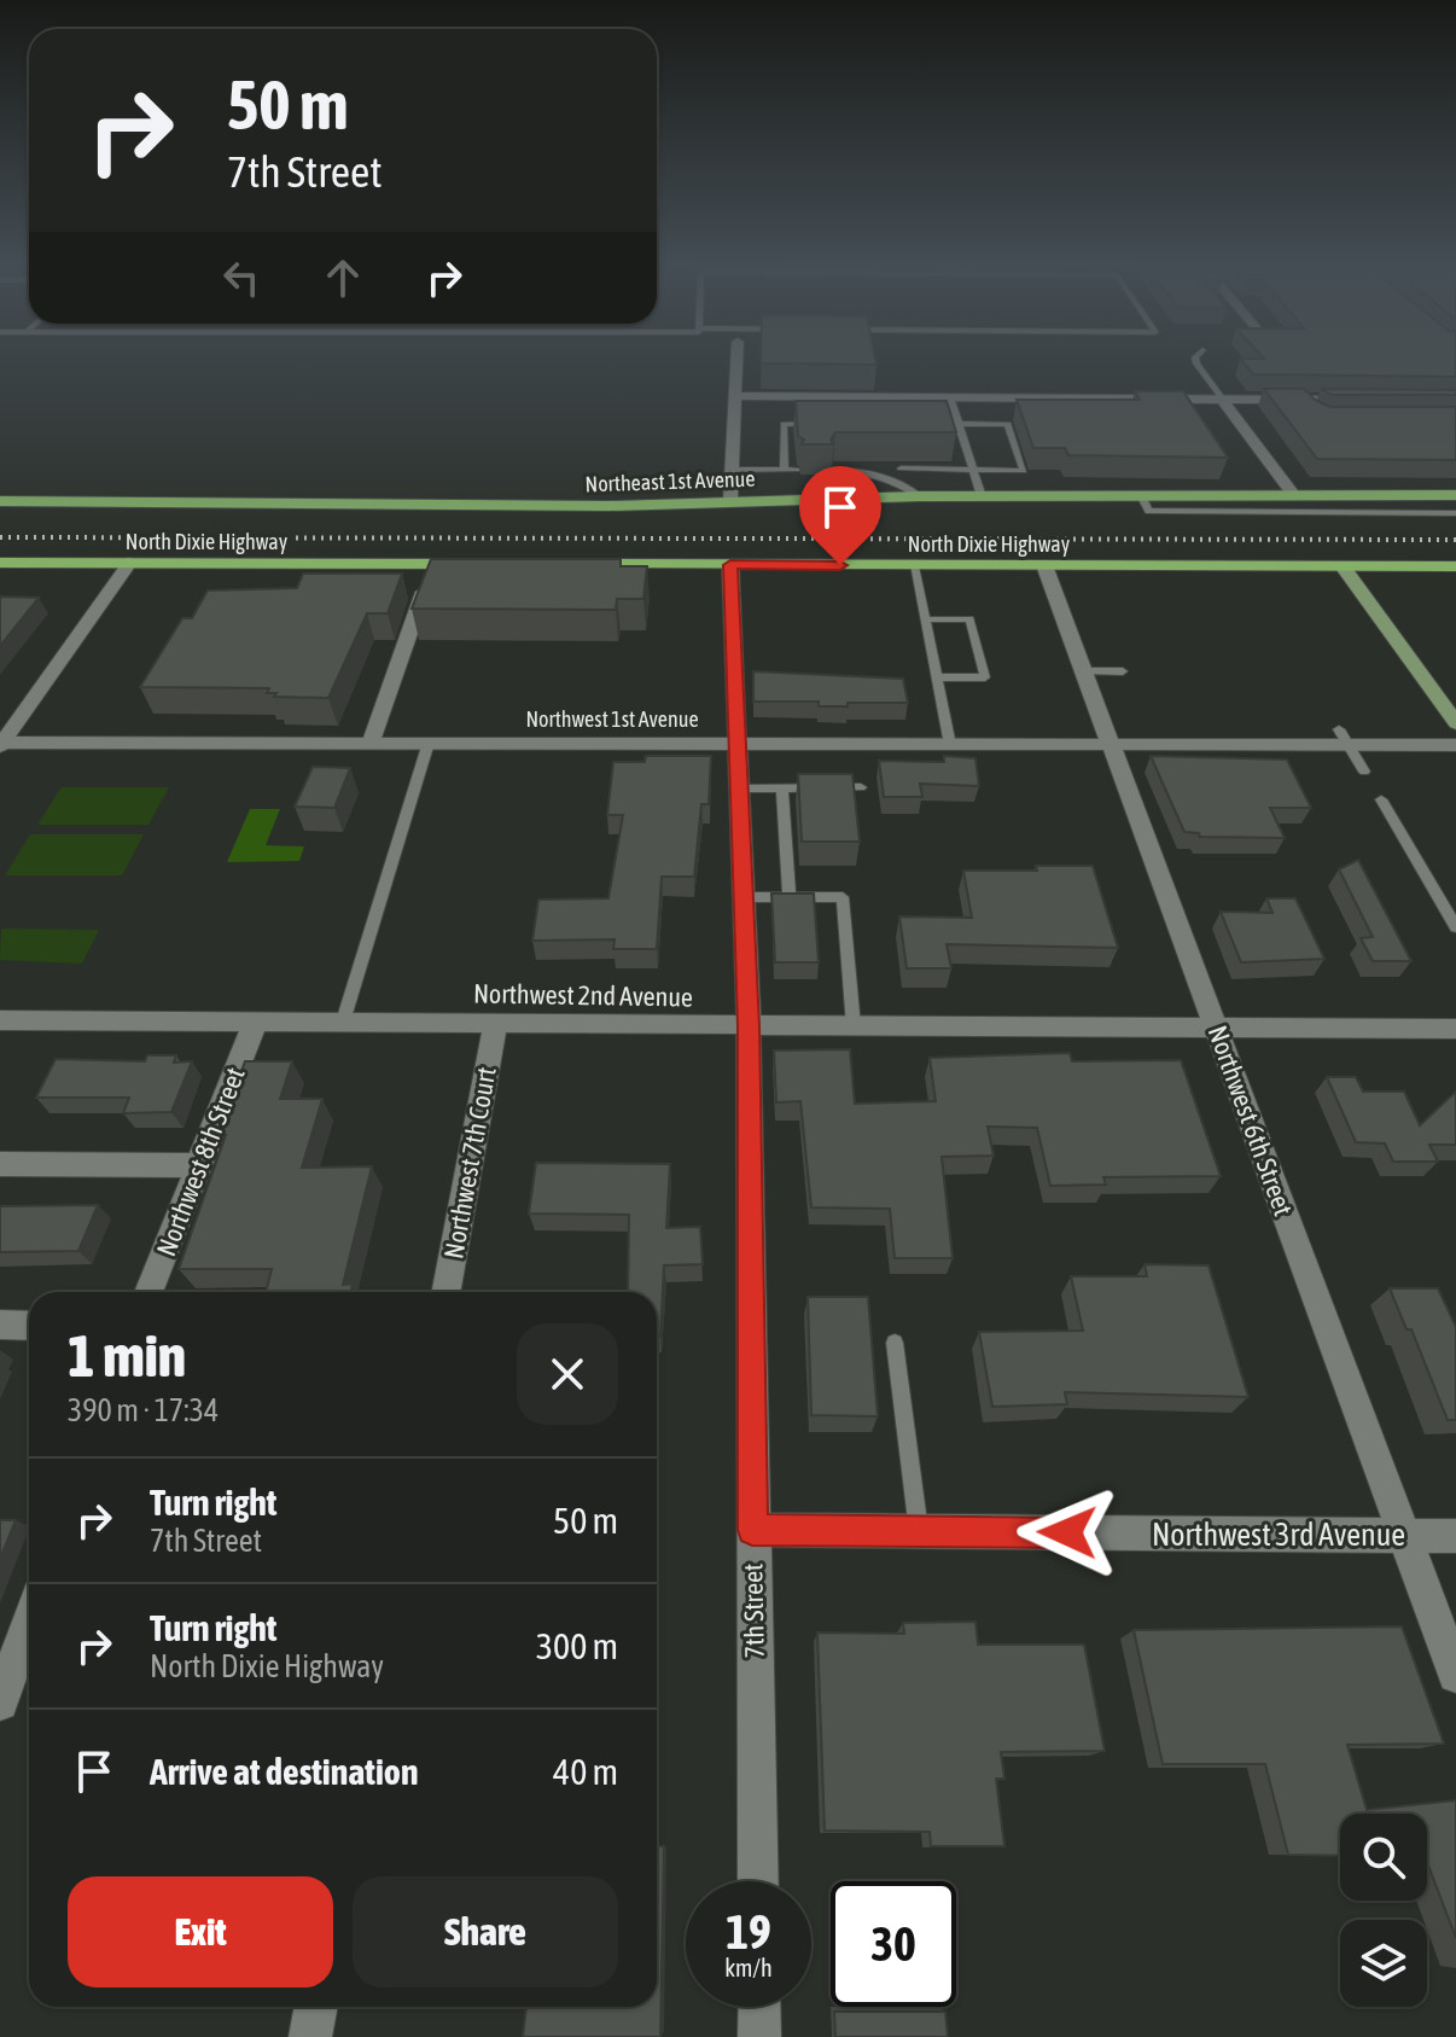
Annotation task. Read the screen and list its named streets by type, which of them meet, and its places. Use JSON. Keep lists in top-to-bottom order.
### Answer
{
  "streets": {
    "main road": ["Northeast 1st Avenue", "North Dixie Highway"],
    "street": [
      "Northwest 1st Avenue",
      "Northwest 2nd Avenue",
      "Northwest 6th Street",
      "Northwest 8th Street",
      "Northwest 7th Court",
      "Northwest 3rd Avenue",
      "7th Street"
    ]
  },
  "crossings": [
    ["North Dixie Highway", "Northwest 6th Street"],
    ["North Dixie Highway", "7th Street"],
    ["Northwest 1st Avenue", "Northwest 6th Street"],
    ["Northwest 1st Avenue", "7th Street"],
    ["Northwest 2nd Avenue", "Northwest 6th Street"],
    ["Northwest 2nd Avenue", "Northwest 8th Street"],
    ["Northwest 2nd Avenue", "Northwest 7th Court"],
    ["Northwest 2nd Avenue", "7th Street"],
    ["Northwest 6th Street", "Northwest 3rd Avenue"],
    ["Northwest 3rd Avenue", "7th Street"]
  ],
  "page": {
    "turn": ["50 m", "7th Street"],
    "heading": ["1 min", "390 m · 17:34"],
    "list": [
      {
        "name": "Turn right",
        "note": "7th Street",
        "value": "50 m"
      },
      {
        "name": "Turn right",
        "note": "North Dixie Highway",
        "value": "300 m"
      },
      {
        "name": "Arrive at destination",
        "value": "40 m"
      }
    ],
    "buttons": ["Exit", "Share"],
    "speed": "19 km/h",
    "limit": "30"
  }
}
